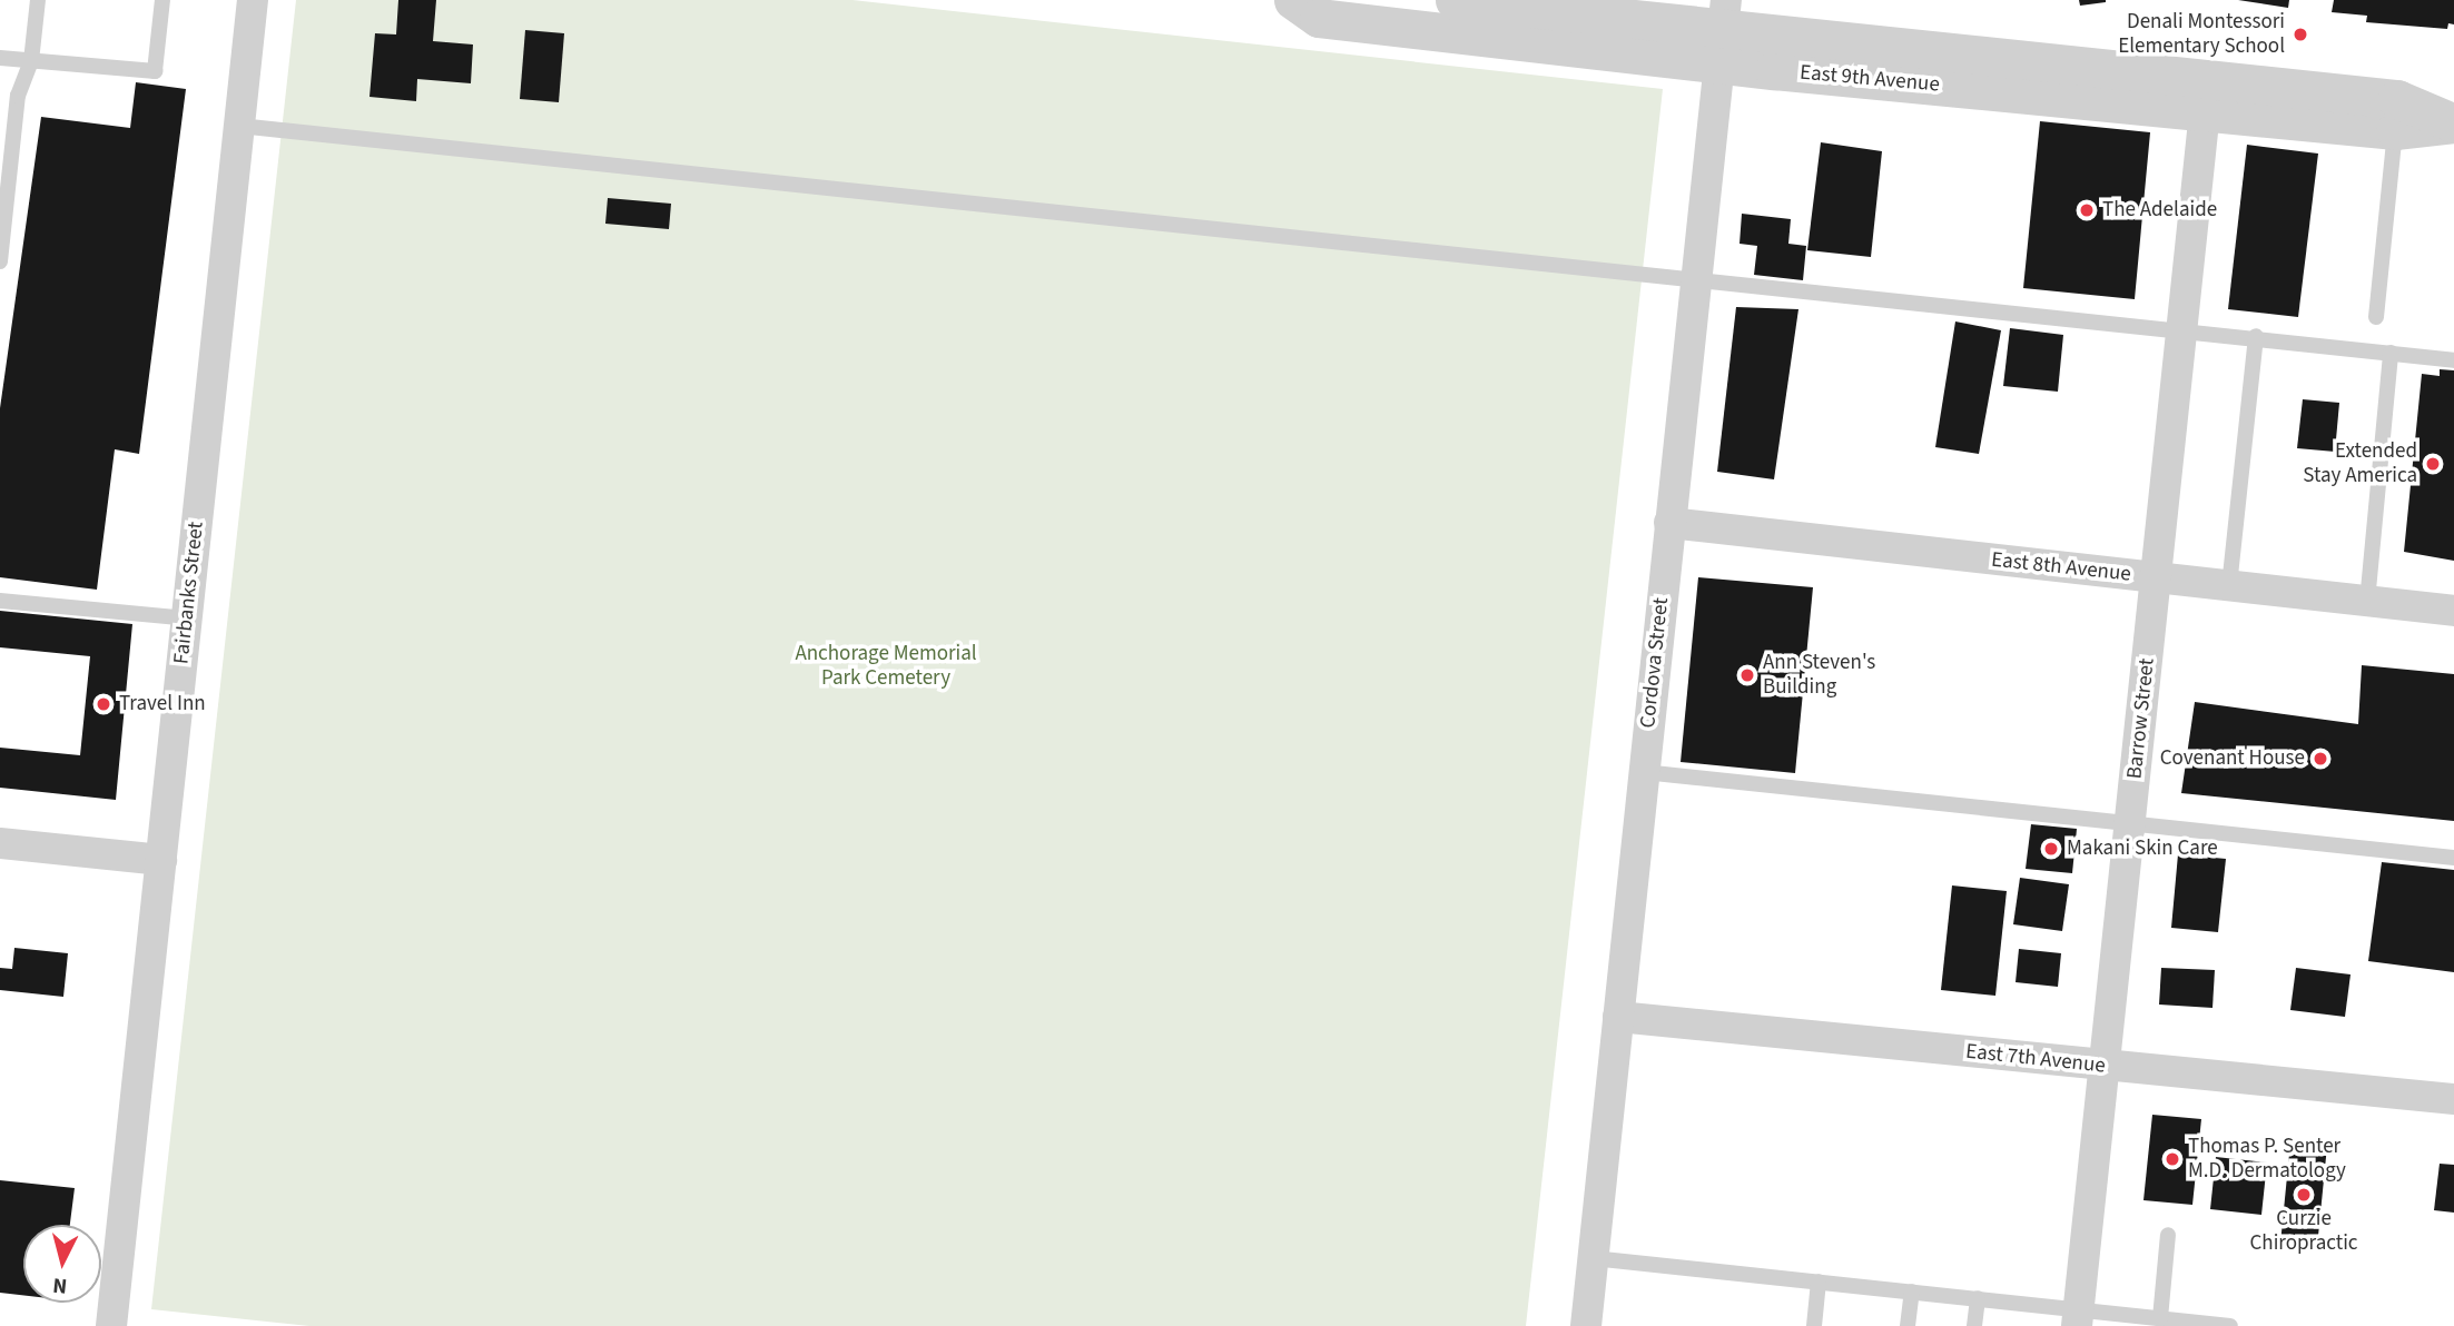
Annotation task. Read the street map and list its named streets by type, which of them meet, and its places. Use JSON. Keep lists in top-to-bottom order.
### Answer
{
  "streets": {
    "street": [
      "East 9th Avenue",
      "East 8th Avenue",
      "Fairbanks Street",
      "Cordova Street",
      "Barrow Street",
      "East 7th Avenue"
    ]
  },
  "crossings": [
    ["East 9th Avenue", "Cordova Street"],
    ["East 9th Avenue", "Barrow Street"],
    ["East 8th Avenue", "Cordova Street"],
    ["East 8th Avenue", "Barrow Street"],
    ["Cordova Street", "East 7th Avenue"],
    ["Barrow Street", "East 7th Avenue"]
  ],
  "parks": ["Anchorage Memorial Park Cemetery"],
  "places": [
    "Denali Montessori Elementary School",
    "The Adelaide",
    "Extended Stay America",
    "Ann Steven's Building",
    "Travel Inn",
    "Covenant House",
    "Makani Skin Care",
    "Thomas P. Senter M.D. Dermatology",
    "Curzie Chiropractic"
  ],
  "north": "bottom"
}
